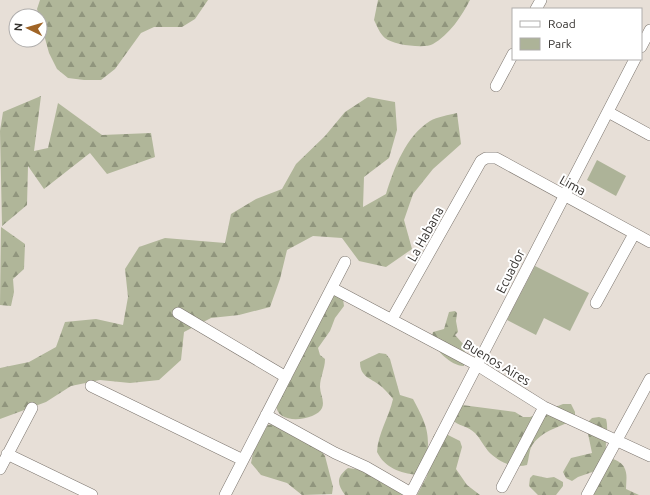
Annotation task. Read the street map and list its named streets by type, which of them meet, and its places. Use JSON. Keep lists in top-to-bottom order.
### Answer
{
  "streets": {
    "street": [
      "Lima",
      "La Habana",
      "Ecuador",
      "Buenos Aires"
    ]
  },
  "crossings": [
    ["Lima", "La Habana"],
    ["Lima", "Ecuador"],
    ["La Habana", "Buenos Aires"],
    ["Ecuador", "Buenos Aires"]
  ],
  "legend": ["Road", "Park"],
  "north": "left"
}
